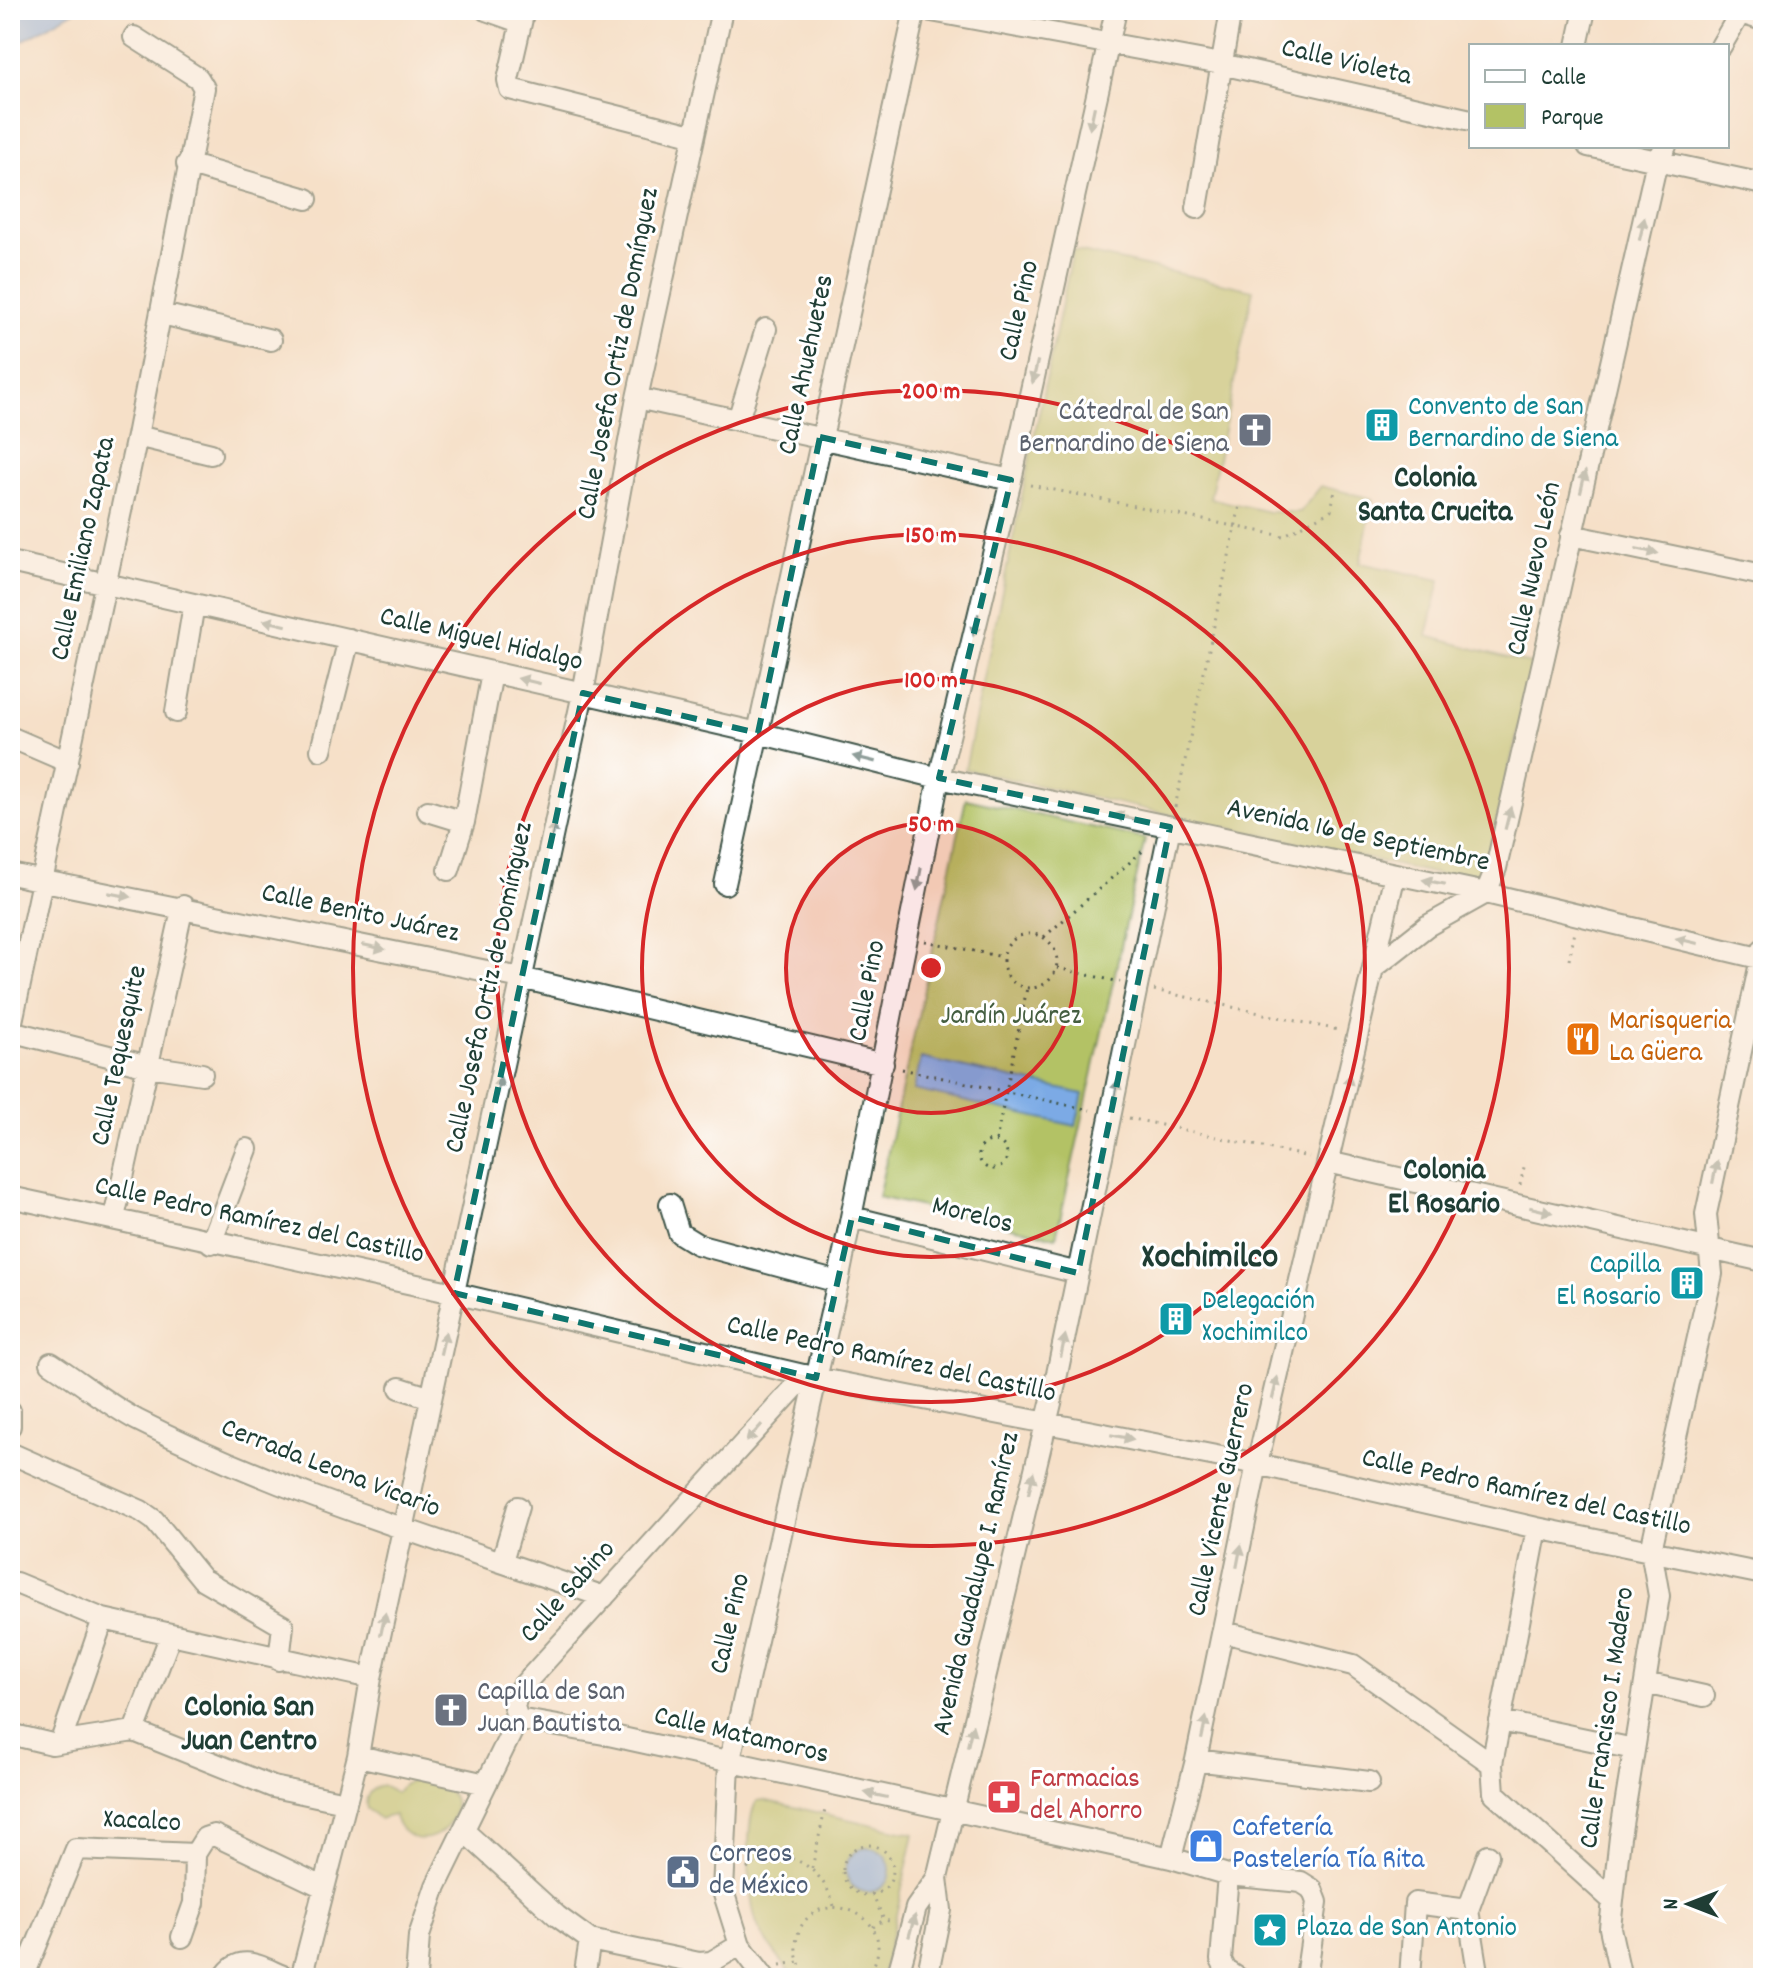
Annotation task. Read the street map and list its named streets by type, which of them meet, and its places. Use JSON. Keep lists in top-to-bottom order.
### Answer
{
  "streets": {
    "street": [
      "Calle Violeta",
      "Calle Pino",
      "Calle Josefa Ortiz de Domínguez",
      "Calle Ahuehuetes",
      "Calle Emiliano Zapata",
      "Calle Nuevo León",
      "Calle Miguel Hidalgo",
      "Avenida 16 de Septiembre",
      "Calle Benito Juárez",
      "Calle Tequesquite",
      "Morelos",
      "Calle Pedro Ramírez del Castillo",
      "Cerrada Leona Vicario",
      "Calle Vicente Guerrero",
      "Avenida Guadalupe I. Ramírez",
      "Calle Sabino",
      "Calle Francisco I. Madero",
      "Calle Matamoros",
      "Xacalco"
    ]
  },
  "crossings": [
    ["Calle Violeta", "Calle Pino"],
    ["Calle Pino", "Calle Miguel Hidalgo"],
    ["Calle Pino", "Avenida 16 de Septiembre"],
    ["Calle Pino", "Calle Benito Juárez"],
    ["Calle Pino", "Morelos"],
    ["Calle Pino", "Calle Pedro Ramírez del Castillo"],
    ["Calle Pino", "Calle Sabino"],
    ["Calle Pino", "Calle Matamoros"],
    ["Calle Josefa Ortiz de Domínguez", "Calle Miguel Hidalgo"],
    ["Calle Josefa Ortiz de Domínguez", "Calle Benito Juárez"],
    ["Calle Josefa Ortiz de Domínguez", "Calle Pedro Ramírez del Castillo"],
    ["Calle Josefa Ortiz de Domínguez", "Cerrada Leona Vicario"],
    ["Calle Josefa Ortiz de Domínguez", "Xacalco"],
    ["Calle Ahuehuetes", "Calle Miguel Hidalgo"],
    ["Calle Emiliano Zapata", "Calle Miguel Hidalgo"],
    ["Calle Emiliano Zapata", "Calle Benito Juárez"],
    ["Calle Nuevo León", "Avenida 16 de Septiembre"],
    ["Calle Miguel Hidalgo", "Avenida 16 de Septiembre"],
    ["Avenida 16 de Septiembre", "Calle Vicente Guerrero"],
    ["Avenida 16 de Septiembre", "Avenida Guadalupe I. Ramírez"],
    ["Avenida 16 de Septiembre", "Calle Francisco I. Madero"],
    ["Calle Benito Juárez", "Calle Tequesquite"],
    ["Calle Tequesquite", "Calle Pedro Ramírez del Castillo"],
    ["Morelos", "Avenida Guadalupe I. Ramírez"],
    ["Calle Pedro Ramírez del Castillo", "Calle Vicente Guerrero"],
    ["Calle Pedro Ramírez del Castillo", "Avenida Guadalupe I. Ramírez"],
    ["Calle Pedro Ramírez del Castillo", "Calle Sabino"],
    ["Calle Pedro Ramírez del Castillo", "Calle Francisco I. Madero"],
    ["Cerrada Leona Vicario", "Calle Sabino"],
    ["Calle Vicente Guerrero", "Calle Matamoros"],
    ["Avenida Guadalupe I. Ramírez", "Calle Matamoros"],
    ["Calle Sabino", "Calle Matamoros"]
  ],
  "one_way": [
    "Calle Pino",
    "Calle Josefa Ortiz de Domínguez",
    "Calle Nuevo León",
    "Calle Miguel Hidalgo",
    "Avenida 16 de Septiembre",
    "Calle Vicente Guerrero",
    "Avenida Guadalupe I. Ramírez",
    "Calle Sabino"
  ],
  "districts": [
    "Colonia Santa Crucita",
    "Colonia El Rosario",
    "Xochimilco",
    "Colonia San Juan Centro"
  ],
  "parks": ["Jardín Juárez"],
  "places": {
    "building": ["Convento de San Bernardino de Siena", "Capilla El Rosario", "Delegación Xochimilco"],
    "church": ["Cátedral de San Bernardino de Siena", "Capilla de San Juan Bautista"],
    "restaurant": ["Marisqueria La Güera"],
    "pharmacy": ["Farmacias del Ahorro"],
    "shop": ["Cafetería Pastelería Tía Rita"],
    "public building": ["Correos de México"],
    "place": ["Plaza de San Antonio"]
  },
  "legend": ["Calle", "Parque"],
  "north": "left",
  "rings": [
    "200 m",
    "150 m",
    "100 m",
    "50 m"
  ]
}
